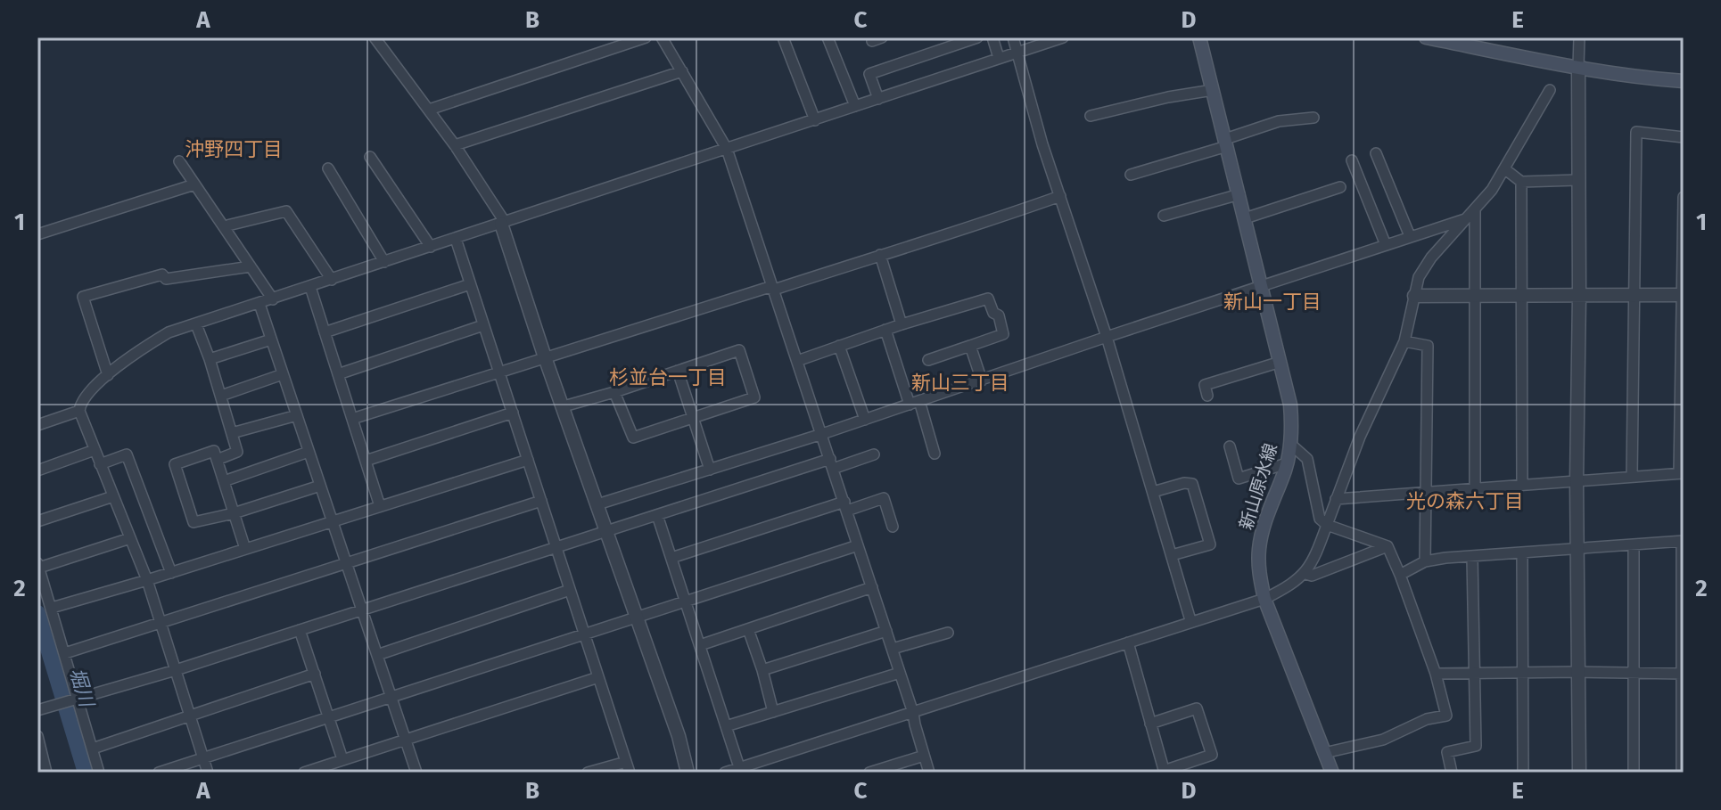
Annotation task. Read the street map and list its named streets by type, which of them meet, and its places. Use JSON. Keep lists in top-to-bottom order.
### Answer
{
  "streets": {
    "main road": ["新山原水線"]
  },
  "districts": [
    "沖野四丁目",
    "新山一丁目",
    "杉並台一丁目",
    "新山三丁目",
    "光の森六丁目"
  ],
  "water": ["堀川"],
  "grid": {
    "columns": [
      "A",
      "B",
      "C",
      "D",
      "E"
    ],
    "rows": ["1", "2"]
  }
}
